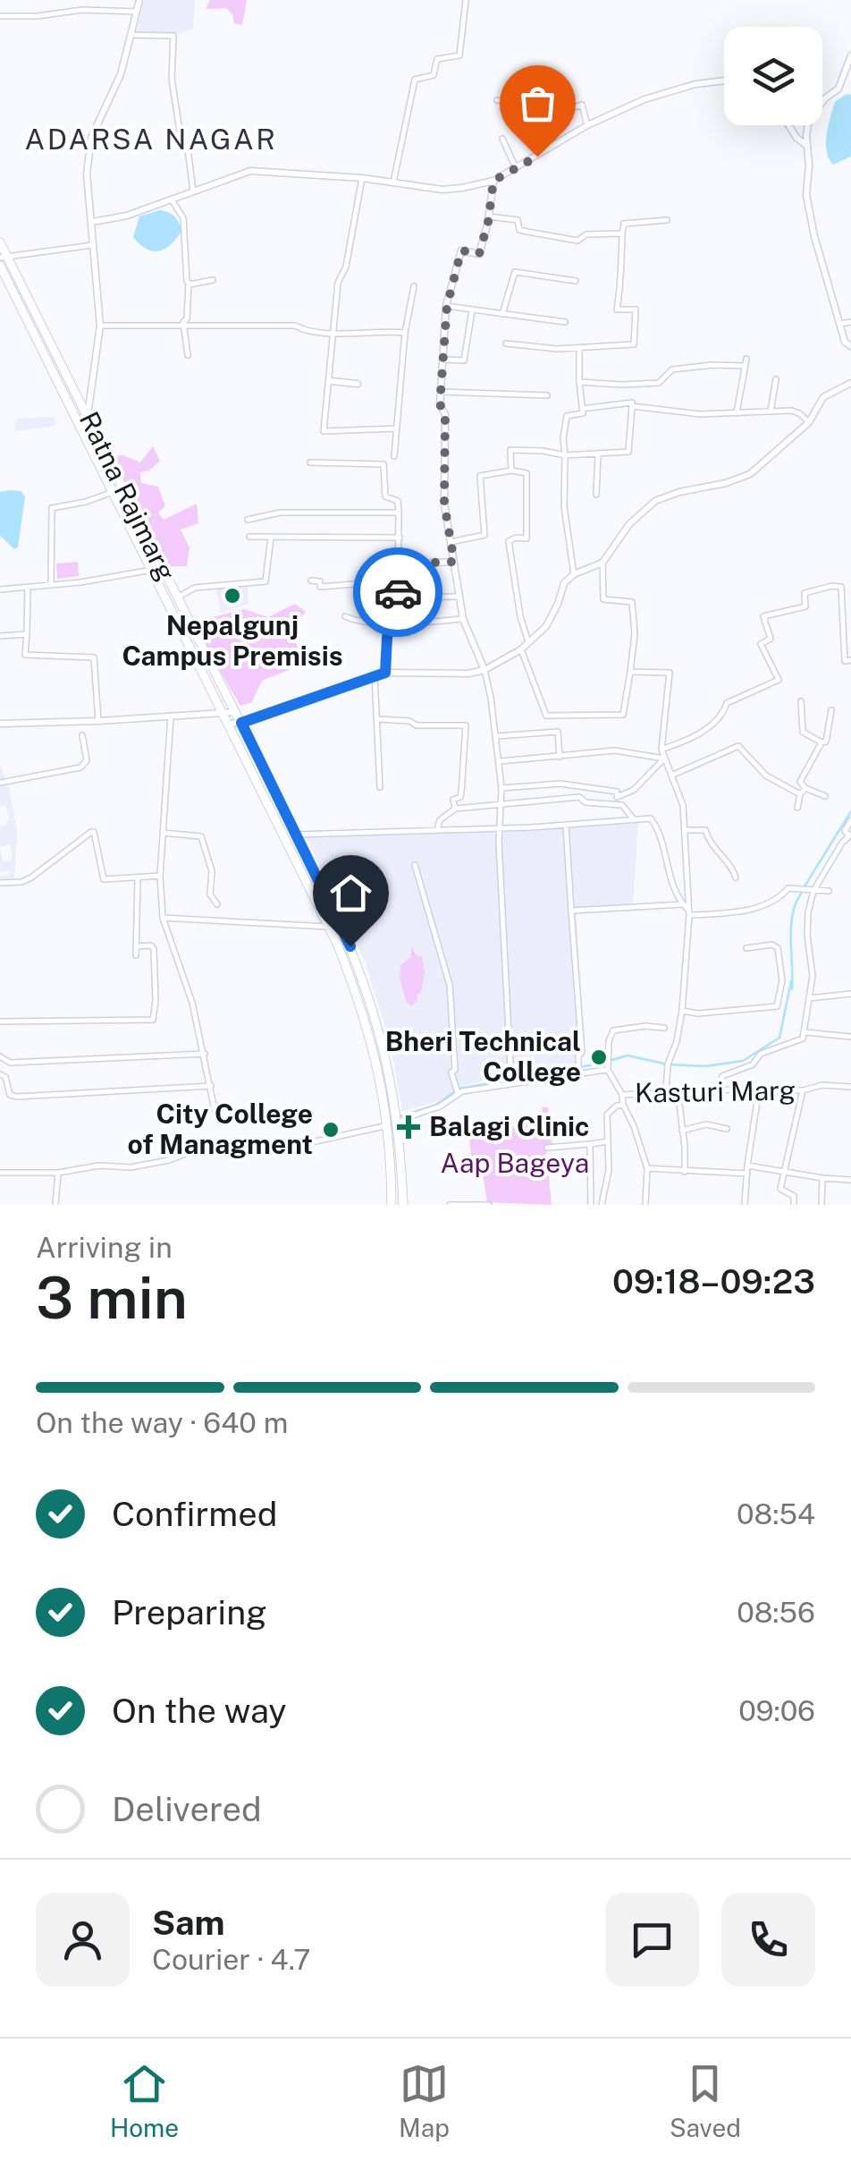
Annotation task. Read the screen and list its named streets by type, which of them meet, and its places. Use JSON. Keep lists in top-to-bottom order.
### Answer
{
  "streets": {
    "highway": ["Ratna Rajmarg"],
    "street": ["Kasturi Marg"]
  },
  "crossings": [
    ["Ratna Rajmarg", "Kasturi Marg"]
  ],
  "districts": ["ADARSA NAGAR"],
  "parks": ["Aap Bageya"],
  "places": {
    "other": ["Nepalgunj Campus Premisis", "Bheri Technical College", "City College of Managment"],
    "health": ["Balagi Clinic"]
  },
  "page": {
    "heading": ["3 min", "Arriving in", "09:18–09:23"],
    "panel": ["Sam", "Courier · 4.7"],
    "bar": "On the way · 640 m",
    "list": [
      ["Confirmed", "08:54"],
      ["Preparing", "08:56"],
      ["On the way", "09:06"],
      "Delivered"
    ],
    "tabs": ["Home", "Map", "Saved"]
  }
}
